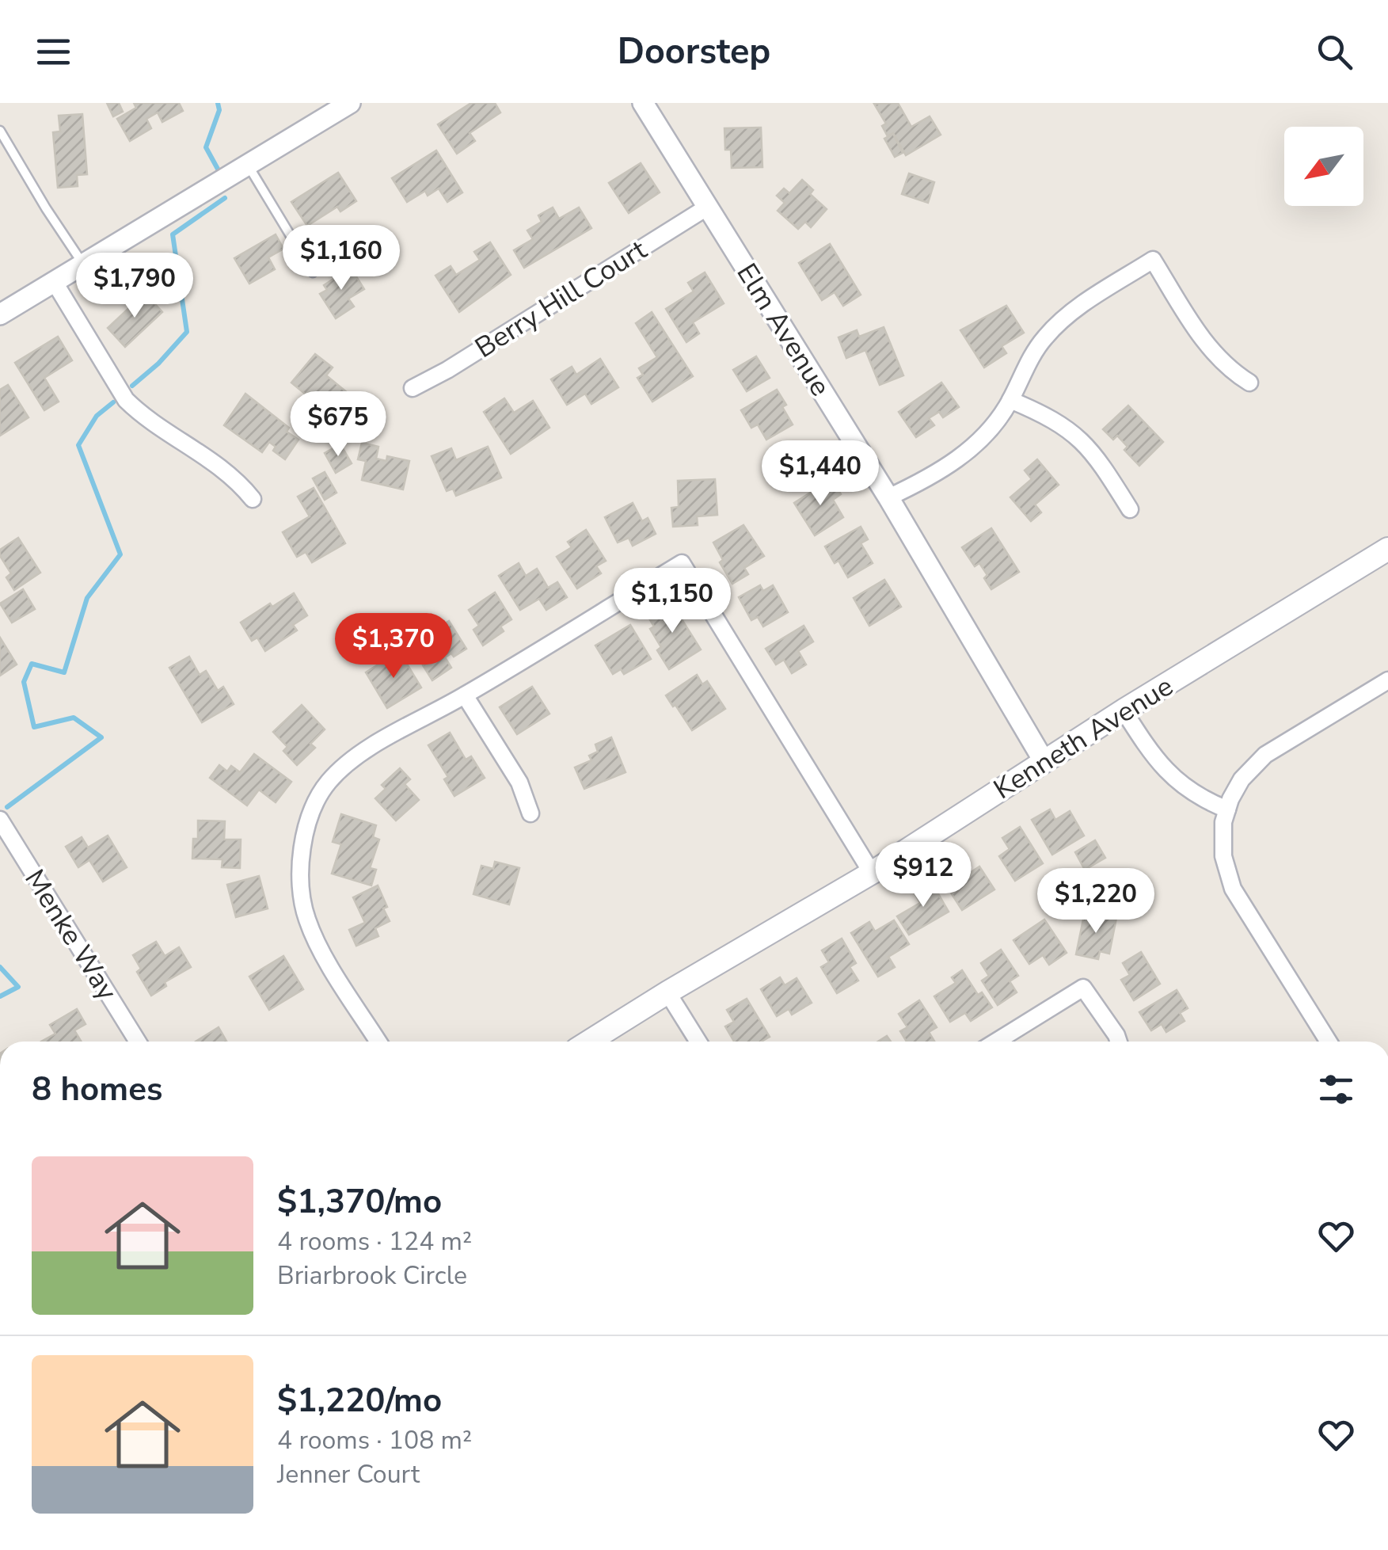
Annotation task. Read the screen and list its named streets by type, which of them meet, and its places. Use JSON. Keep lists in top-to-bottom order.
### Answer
{
  "streets": {
    "main road": ["Kenneth Avenue"],
    "street": ["Berry Hill Court", "Elm Avenue", "Menke Way"]
  },
  "crossings": [
    ["Berry Hill Court", "Elm Avenue"],
    ["Elm Avenue", "Kenneth Avenue"]
  ],
  "north": "bottom left",
  "page": {
    "header": "Doorstep",
    "price": [
      "$1,160",
      "$1,790",
      "$675",
      "$1,440",
      "$1,150",
      "$1,370",
      "$912",
      "$1,220"
    ],
    "heading": "8 homes",
    "list": [
      {
        "name": "$1,370/mo",
        "note": "4 rooms · 124 m² · Briarbrook Circle"
      },
      {
        "name": "$1,220/mo",
        "note": "4 rooms · 108 m² · Jenner Court"
      }
    ]
  }
}
